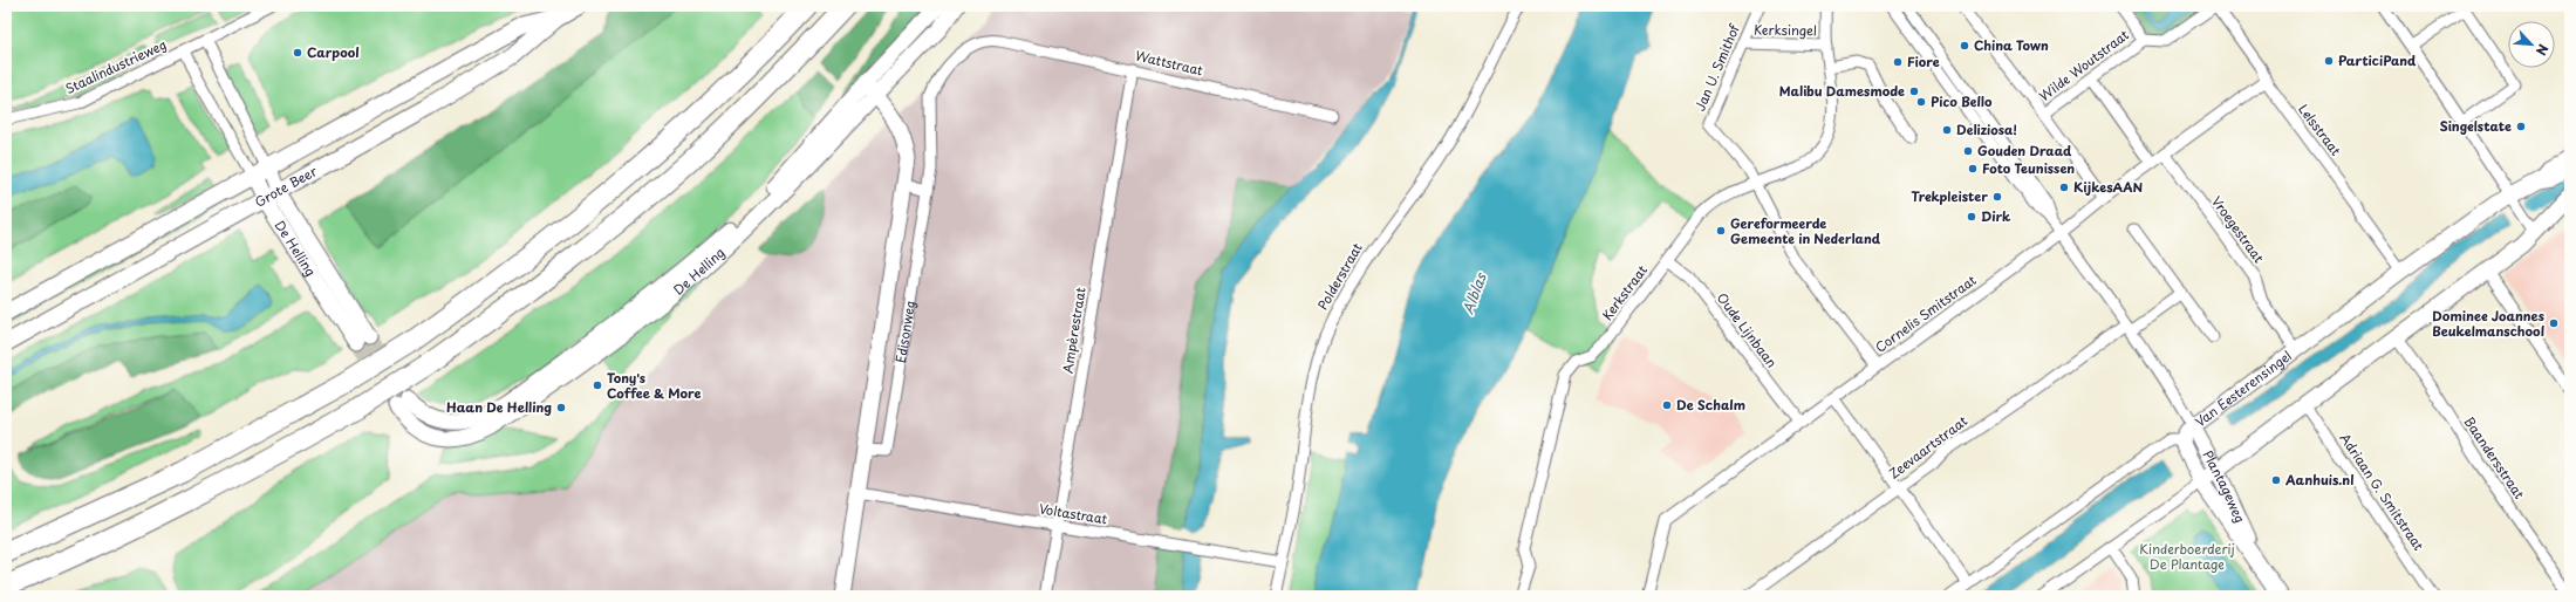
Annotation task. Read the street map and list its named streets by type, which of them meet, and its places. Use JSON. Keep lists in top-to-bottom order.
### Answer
{
  "streets": {
    "main road": ["Grote Beer"],
    "street": [
      "Kerksingel",
      "Wattstraat",
      "Wilde Woutstraat",
      "Staalindustrieweg",
      "Jan U. Smithof",
      "Lelsstraat",
      "Vroegestraat",
      "De Helling",
      "Polderstraat",
      "Kerkstraat",
      "Cornelis Smitstraat",
      "Ampèrestraat",
      "Oude Lijnbaan",
      "Edisonweg",
      "Van Eesterensingel",
      "Zeevaartstraat",
      "Baandersstraat",
      "Plantageweg",
      "Adriaan G. Smitstraat",
      "Voltastraat"
    ]
  },
  "crossings": [
    ["Kerksingel", "Jan U. Smithof"],
    ["Kerksingel", "Kerkstraat"],
    ["Wattstraat", "Ampèrestraat"],
    ["Wattstraat", "Edisonweg"],
    ["Wilde Woutstraat", "Lelsstraat"],
    ["Staalindustrieweg", "De Helling"],
    ["Jan U. Smithof", "Kerkstraat"],
    ["Lelsstraat", "Cornelis Smitstraat"],
    ["Lelsstraat", "Van Eesterensingel"],
    ["Grote Beer", "De Helling"],
    ["Vroegestraat", "Cornelis Smitstraat"],
    ["Vroegestraat", "Van Eesterensingel"],
    ["De Helling", "Edisonweg"],
    ["Polderstraat", "Voltastraat"],
    ["Kerkstraat", "Oude Lijnbaan"],
    ["Cornelis Smitstraat", "Oude Lijnbaan"],
    ["Cornelis Smitstraat", "Plantageweg"],
    ["Ampèrestraat", "Voltastraat"],
    ["Edisonweg", "Voltastraat"],
    ["Van Eesterensingel", "Plantageweg"],
    ["Zeevaartstraat", "Plantageweg"]
  ],
  "water": ["Alblas"],
  "parks": ["Kinderboerderij De Plantage"],
  "places": [
    "China Town",
    "Carpool",
    "ParticiPand",
    "Fiore",
    "Malibu Damesmode",
    "Pico Bello",
    "Singelstate",
    "Deliziosa!",
    "Gouden Draad",
    "Foto Teunissen",
    "KijkesAAN",
    "Trekpleister",
    "Dirk",
    "Gereformeerde Gemeente in Nederland",
    "Dominee Joannes Beukelmanschool",
    "Tony's Coffee & More",
    "De Schalm",
    "Haan De Helling",
    "Aanhuis.nl"
  ],
  "north": "bottom right"
}
